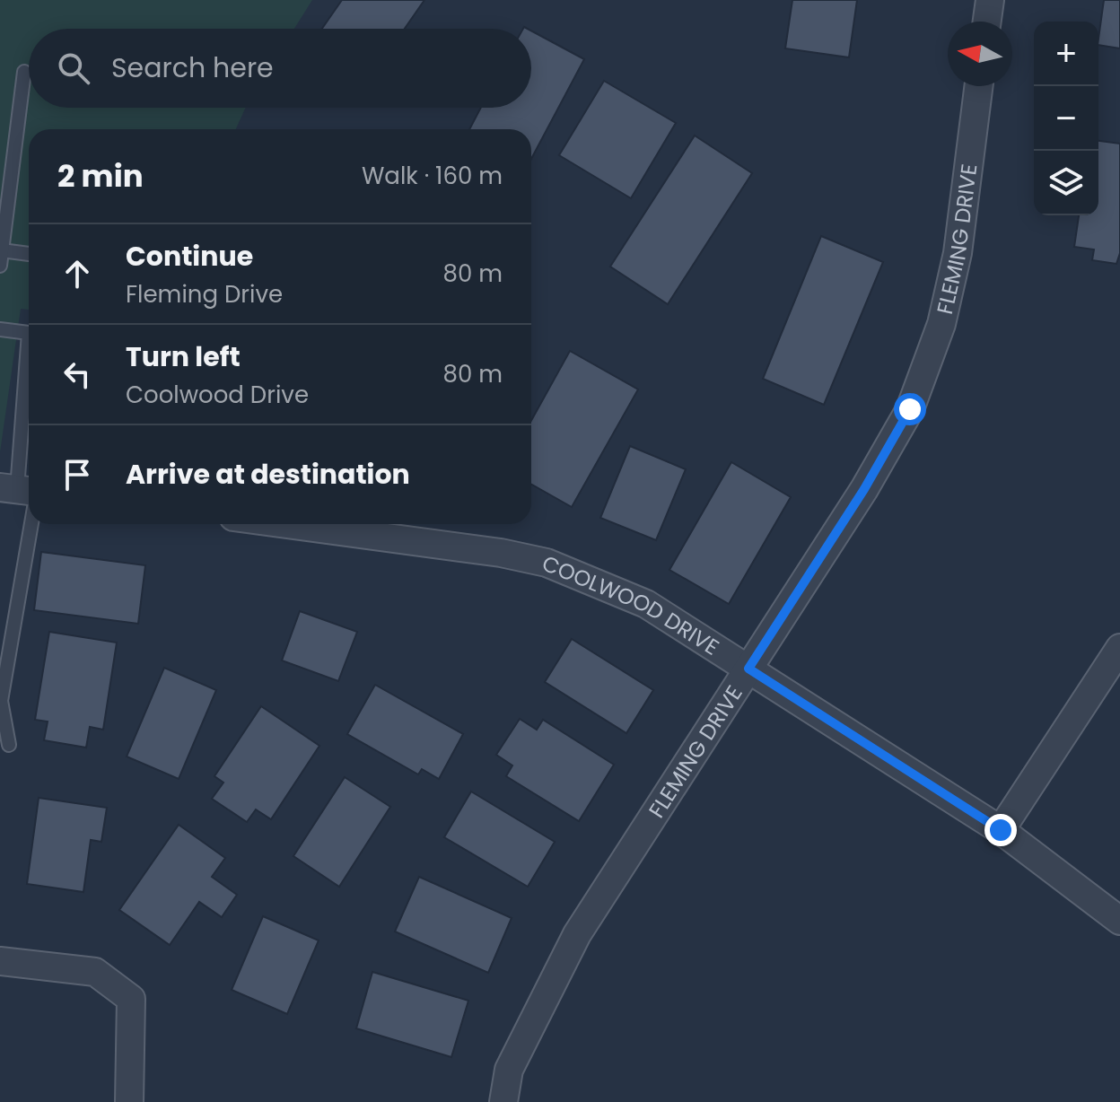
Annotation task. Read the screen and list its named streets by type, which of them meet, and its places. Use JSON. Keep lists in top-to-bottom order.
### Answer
{
  "streets": {
    "street": ["FLEMING DRIVE", "COOLWOOD DRIVE"]
  },
  "crossings": [
    ["FLEMING DRIVE", "COOLWOOD DRIVE"]
  ],
  "north": "left",
  "page": {
    "map_buttons": ["+", "−"],
    "search": "Search here",
    "heading": ["2 min", "Walk · 160 m"],
    "list": [
      ["Continue", "Fleming Drive", "80 m"],
      ["Turn left", "Coolwood Drive", "80 m"],
      "Arrive at destination"
    ]
  }
}
